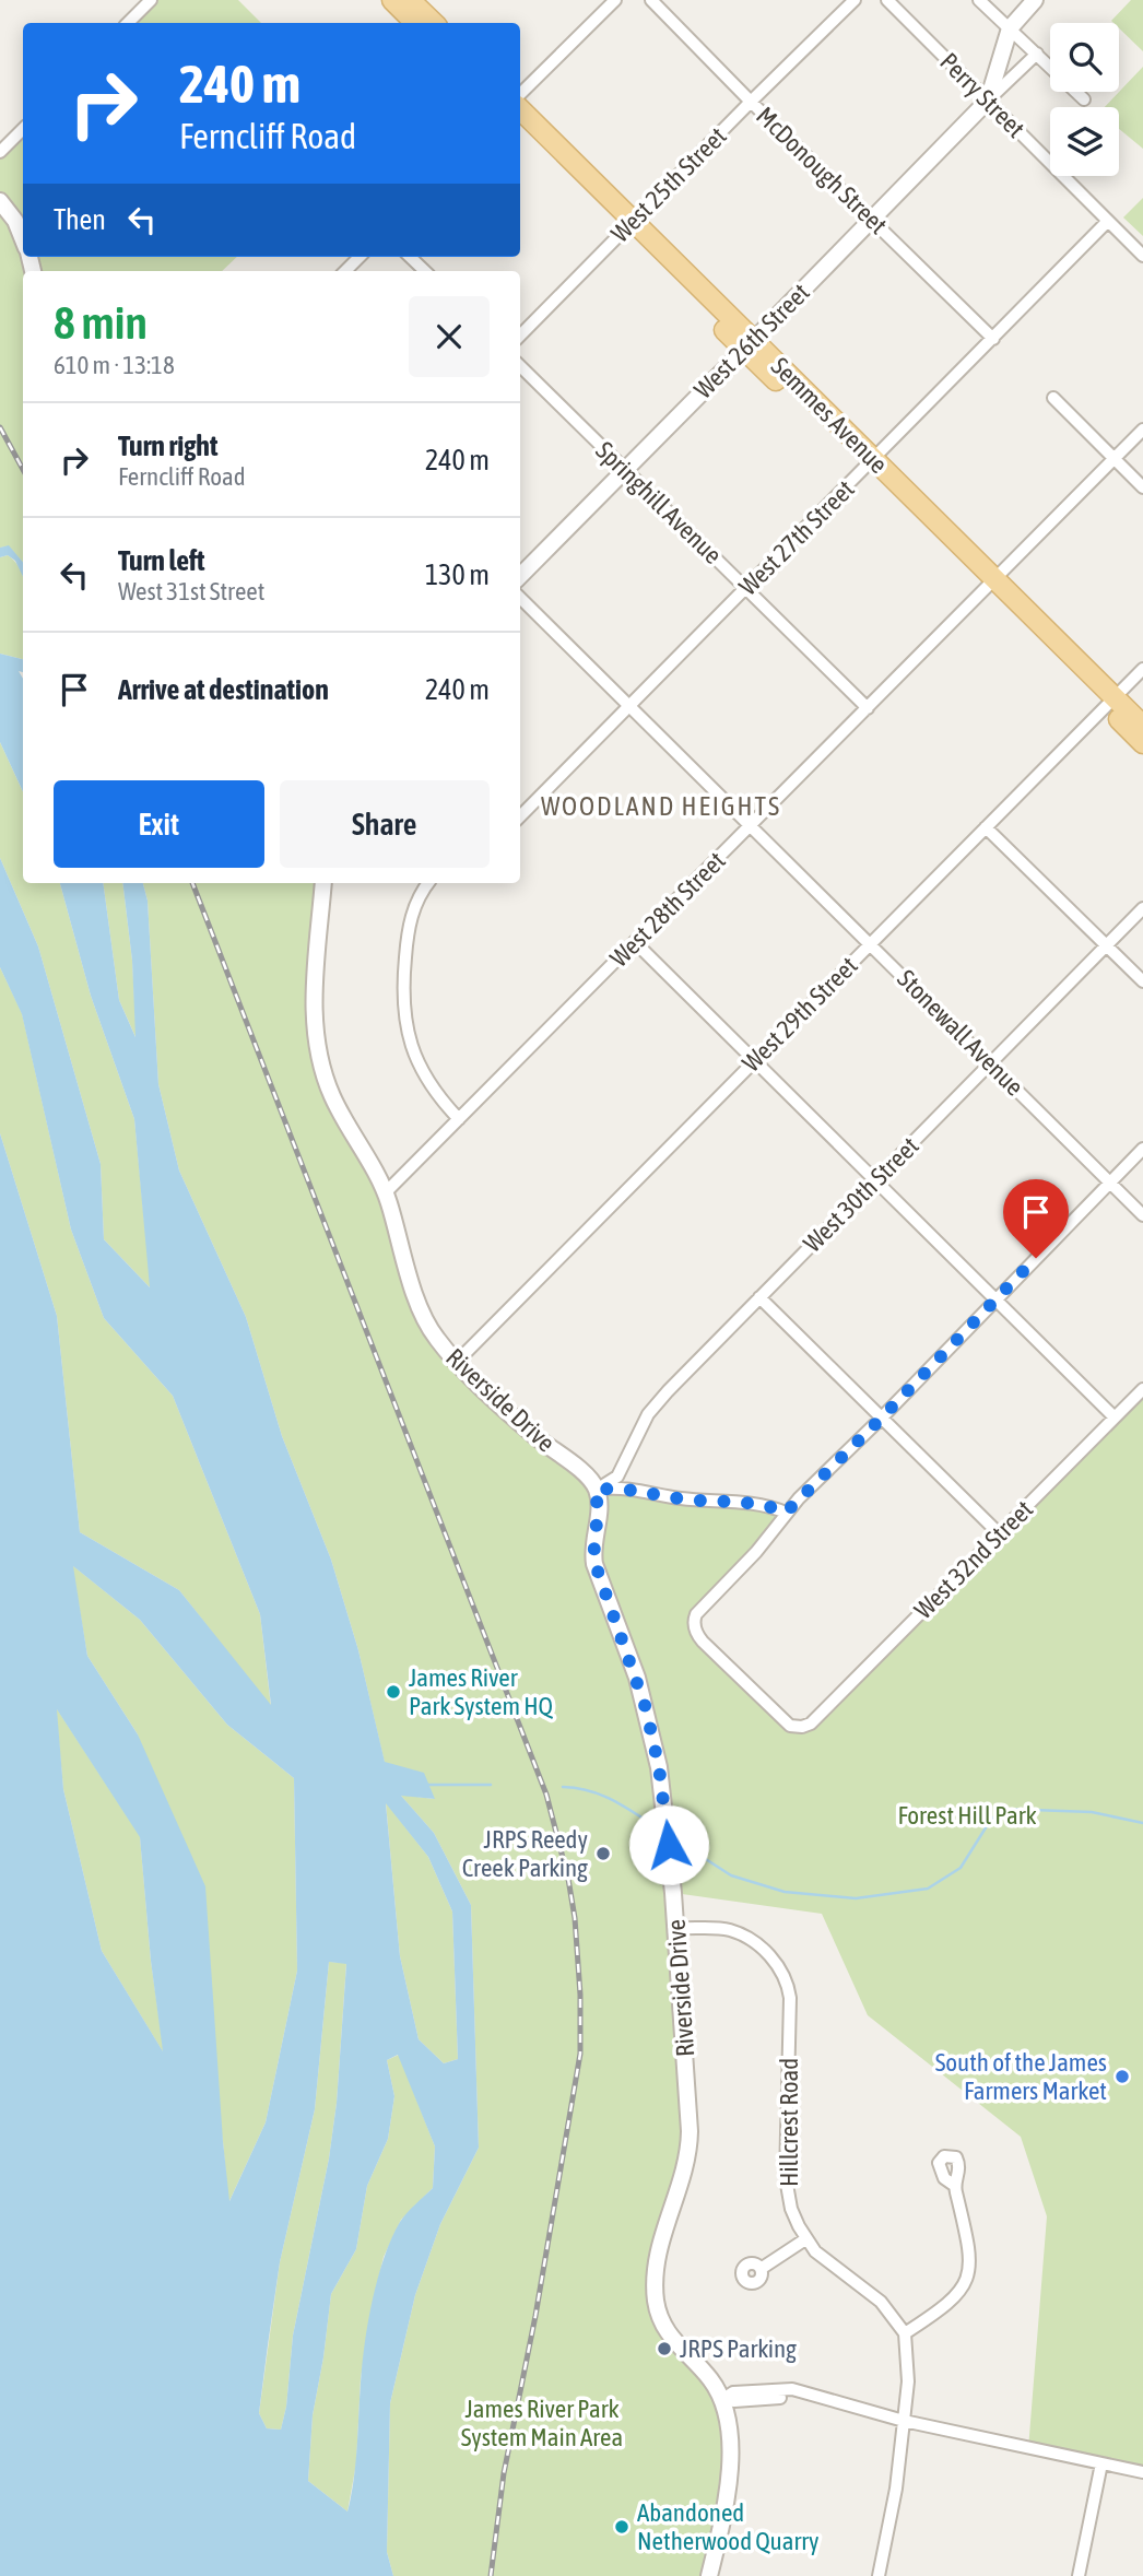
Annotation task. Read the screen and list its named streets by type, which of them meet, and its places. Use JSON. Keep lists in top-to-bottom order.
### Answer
{
  "streets": {
    "main road": ["Semmes Avenue"],
    "street": [
      "Perry Street",
      "McDonough Street",
      "West 25th Street",
      "West 26th Street",
      "Springhill Avenue",
      "West 27th Street",
      "West 28th Street",
      "West 29th Street",
      "Stonewall Avenue",
      "West 30th Street",
      "Riverside Drive",
      "West 32nd Street",
      "Hillcrest Road"
    ]
  },
  "crossings": [
    ["Perry Street", "West 26th Street"],
    ["Perry Street", "West 27th Street"],
    ["McDonough Street", "West 25th Street"],
    ["McDonough Street", "West 26th Street"],
    ["McDonough Street", "West 27th Street"],
    ["West 25th Street", "Semmes Avenue"],
    ["West 26th Street", "Semmes Avenue"],
    ["West 26th Street", "Springhill Avenue"],
    ["Semmes Avenue", "West 27th Street"],
    ["Semmes Avenue", "West 28th Street"],
    ["Semmes Avenue", "West 29th Street"],
    ["Springhill Avenue", "West 27th Street"],
    ["Springhill Avenue", "West 28th Street"],
    ["West 27th Street", "Stonewall Avenue"],
    ["West 28th Street", "Stonewall Avenue"],
    ["West 28th Street", "Riverside Drive"],
    ["West 29th Street", "Stonewall Avenue"],
    ["West 29th Street", "Riverside Drive"],
    ["Stonewall Avenue", "West 30th Street"],
    ["West 30th Street", "Riverside Drive"],
    ["Riverside Drive", "Hillcrest Road"]
  ],
  "districts": ["WOODLAND HEIGHTS"],
  "parks": ["Forest Hill Park", "James River Park System Main Area"],
  "places": [
    "James River Park System HQ",
    "JRPS Reedy Creek Parking",
    "South of the James Farmers Market",
    "JRPS Parking",
    "Abandoned Netherwood Quarry"
  ],
  "page": {
    "turn": ["240 m", "Ferncliff Road"],
    "then": "Then",
    "heading": ["8 min", "610 m · 13:18"],
    "list": [
      {
        "name": "Turn right",
        "note": "Ferncliff Road",
        "value": "240 m"
      },
      {
        "name": "Turn left",
        "note": "West 31st Street",
        "value": "130 m"
      },
      {
        "name": "Arrive at destination",
        "value": "240 m"
      }
    ],
    "buttons": ["Exit", "Share"]
  }
}
